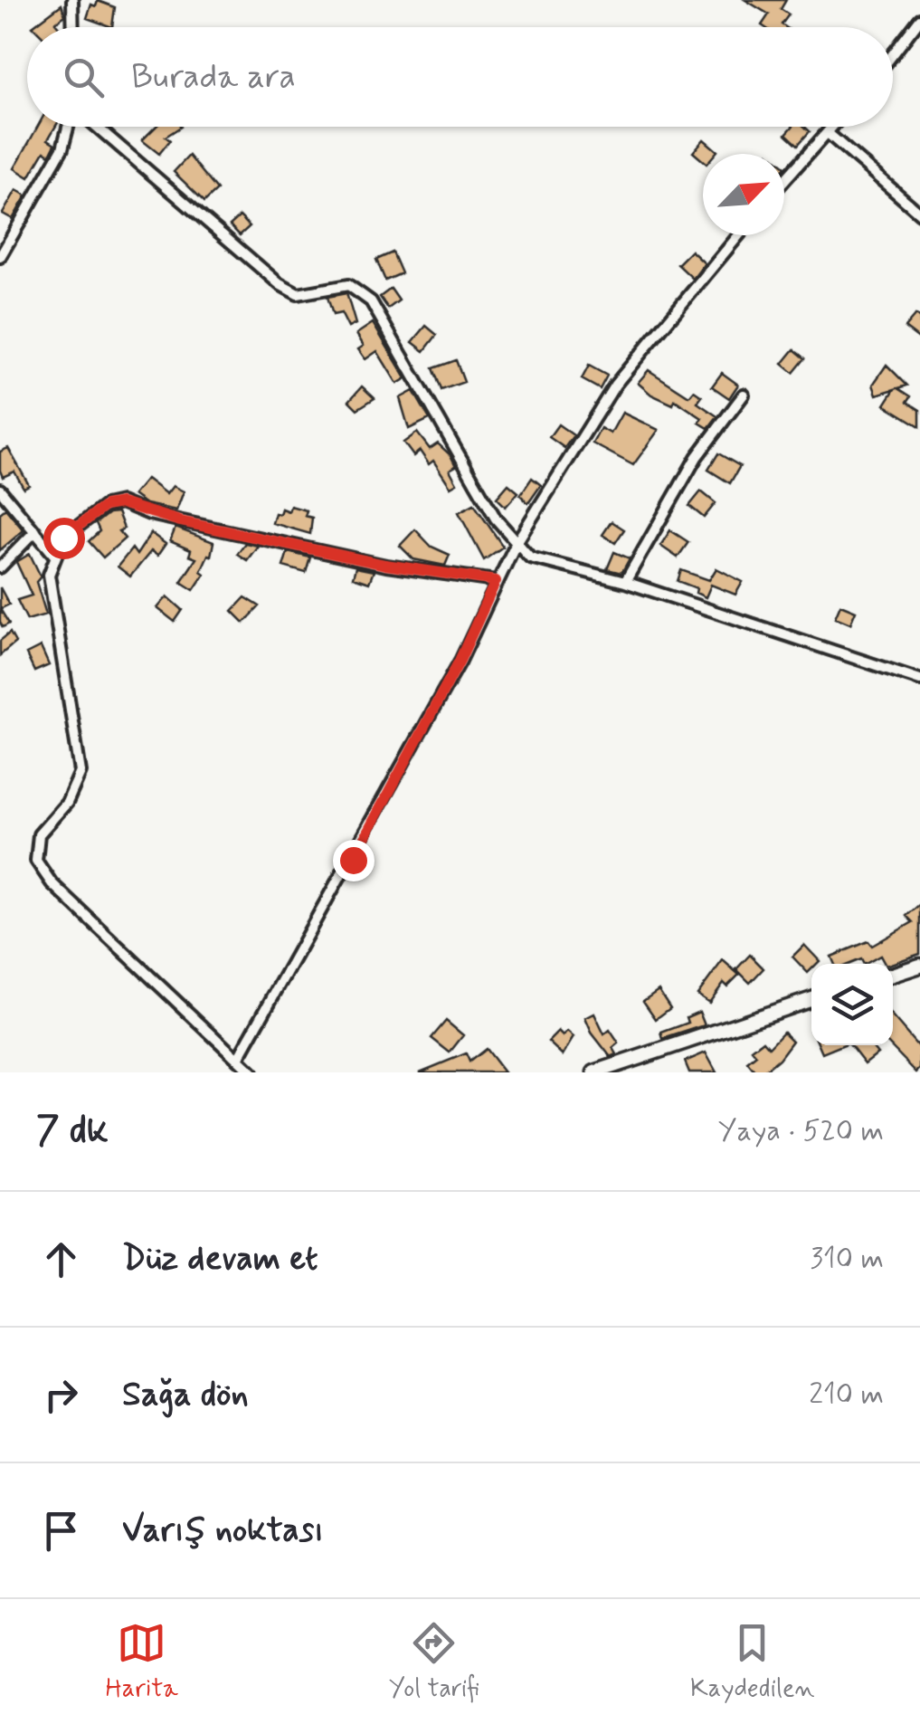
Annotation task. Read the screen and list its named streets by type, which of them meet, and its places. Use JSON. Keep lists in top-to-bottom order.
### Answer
{
  "north": "top right",
  "page": {
    "search": "Burada ara",
    "heading": ["7 dk", "Yaya · 520 m"],
    "list": [
      ["Düz devam et", "310 m"],
      ["Sağa dön", "210 m"],
      "Varış noktası"
    ],
    "nav": ["Harita", "Yol tarifi", "Kaydedilen"]
  }
}
